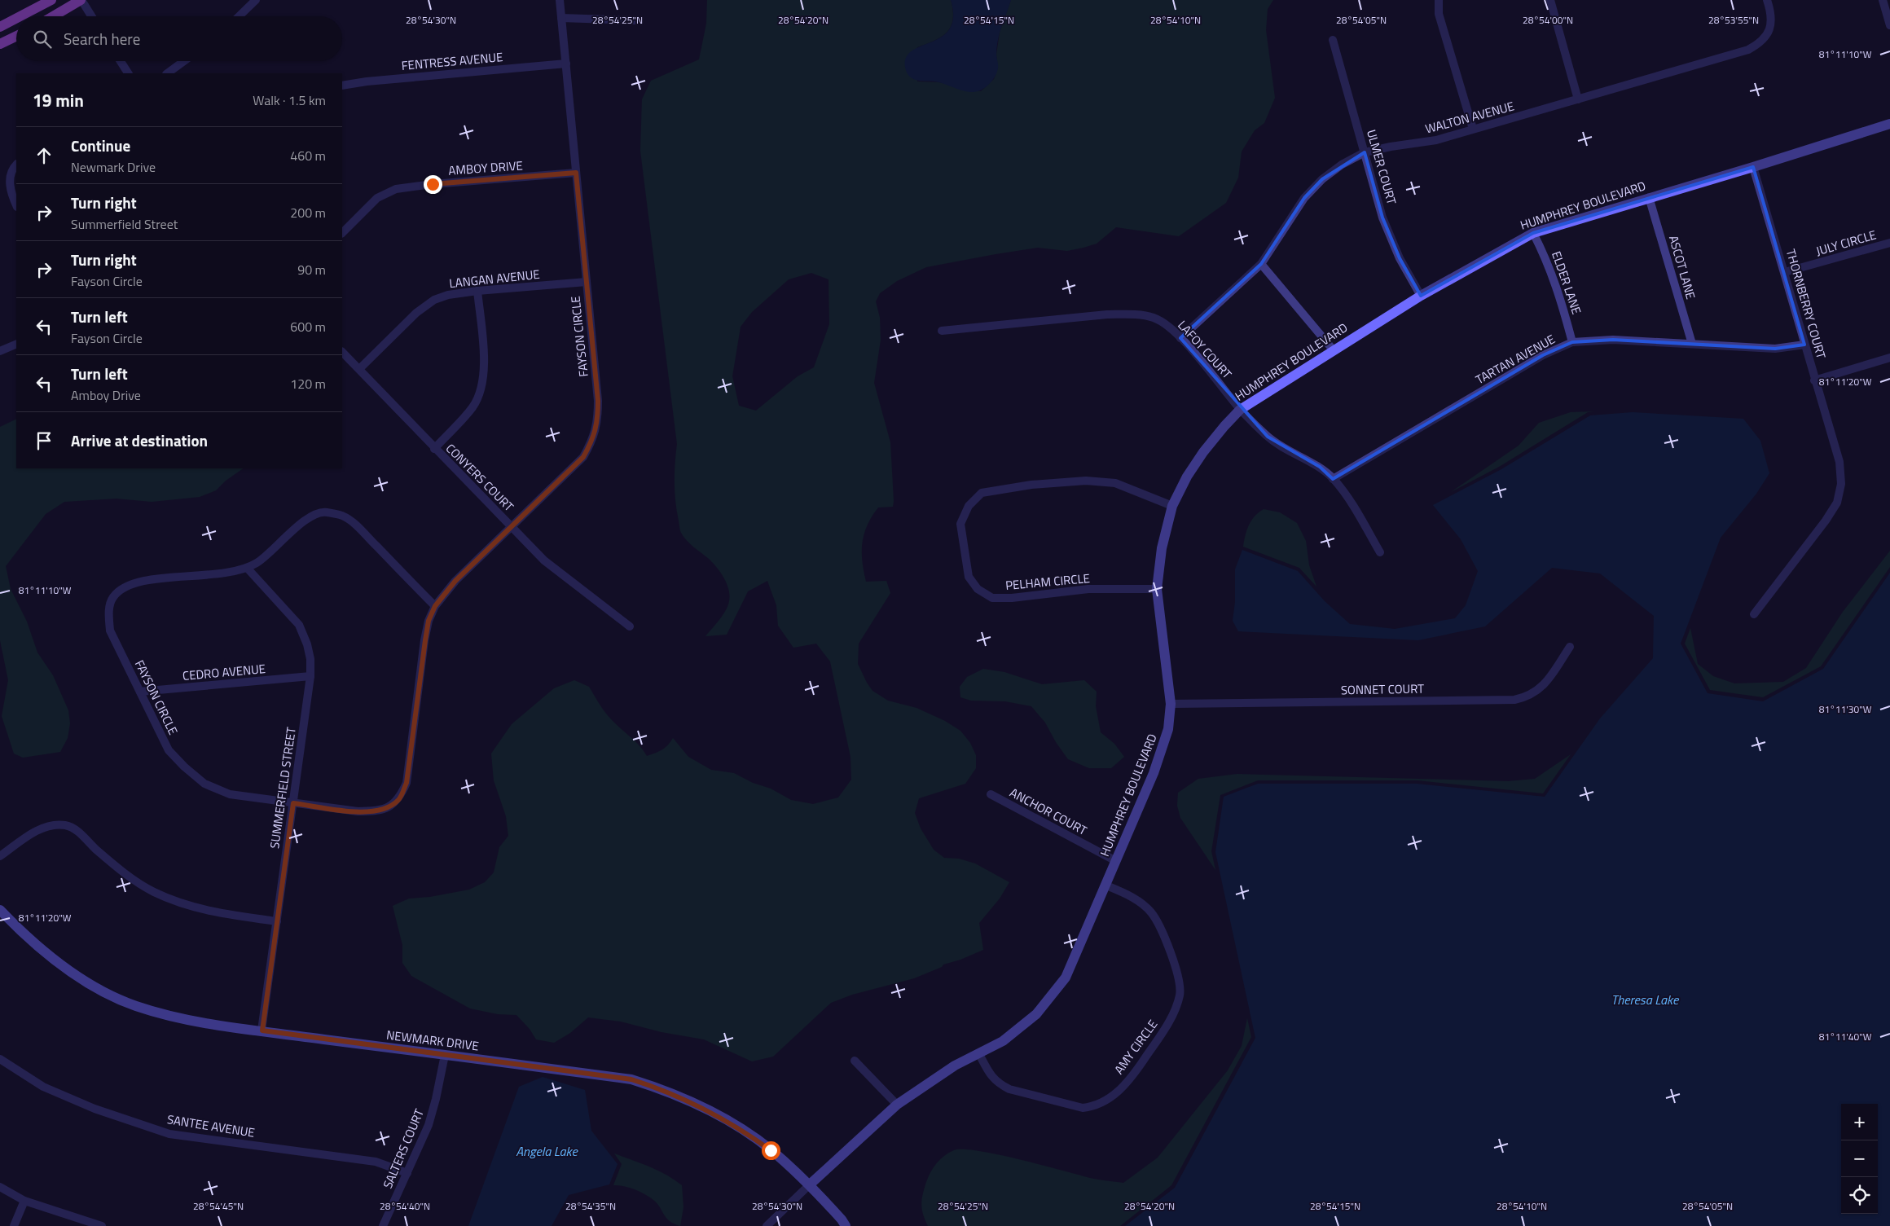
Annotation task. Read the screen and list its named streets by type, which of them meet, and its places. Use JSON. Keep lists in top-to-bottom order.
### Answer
{
  "streets": {
    "street": [
      "FENTRESS AVENUE",
      "WALTON AVENUE",
      "ULMER COURT",
      "AMBOY DRIVE",
      "HUMPHREY BOULEVARD",
      "JULY CIRCLE",
      "ASCOT LANE",
      "LANGAN AVENUE",
      "ELDER LANE",
      "THORNBERRY COURT",
      "FAYSON CIRCLE",
      "LAFOY COURT",
      "TARTAN AVENUE",
      "CONYERS COURT",
      "PELHAM CIRCLE",
      "CEDRO AVENUE",
      "SONNET COURT",
      "SUMMERFIELD STREET",
      "ANCHOR COURT",
      "NEWMARK DRIVE",
      "AMY CIRCLE",
      "SANTEE AVENUE",
      "SALTERS COURT"
    ]
  },
  "crossings": [
    ["FENTRESS AVENUE", "FAYSON CIRCLE"],
    ["WALTON AVENUE", "ULMER COURT"],
    ["WALTON AVENUE", "LAFOY COURT"],
    ["ULMER COURT", "HUMPHREY BOULEVARD"],
    ["AMBOY DRIVE", "FAYSON CIRCLE"],
    ["HUMPHREY BOULEVARD", "ASCOT LANE"],
    ["HUMPHREY BOULEVARD", "ELDER LANE"],
    ["HUMPHREY BOULEVARD", "THORNBERRY COURT"],
    ["HUMPHREY BOULEVARD", "LAFOY COURT"],
    ["HUMPHREY BOULEVARD", "PELHAM CIRCLE"],
    ["HUMPHREY BOULEVARD", "SONNET COURT"],
    ["HUMPHREY BOULEVARD", "ANCHOR COURT"],
    ["HUMPHREY BOULEVARD", "NEWMARK DRIVE"],
    ["HUMPHREY BOULEVARD", "AMY CIRCLE"],
    ["JULY CIRCLE", "THORNBERRY COURT"],
    ["ASCOT LANE", "TARTAN AVENUE"],
    ["LANGAN AVENUE", "FAYSON CIRCLE"],
    ["LANGAN AVENUE", "CONYERS COURT"],
    ["ELDER LANE", "TARTAN AVENUE"],
    ["THORNBERRY COURT", "TARTAN AVENUE"],
    ["FAYSON CIRCLE", "CONYERS COURT"],
    ["FAYSON CIRCLE", "CEDRO AVENUE"],
    ["FAYSON CIRCLE", "SUMMERFIELD STREET"],
    ["LAFOY COURT", "TARTAN AVENUE"],
    ["CEDRO AVENUE", "SUMMERFIELD STREET"],
    ["SUMMERFIELD STREET", "NEWMARK DRIVE"],
    ["NEWMARK DRIVE", "SALTERS COURT"],
    ["SANTEE AVENUE", "SALTERS COURT"]
  ],
  "water": ["Theresa Lake", "Angela Lake"],
  "page": {
    "search": "Search here",
    "heading": ["19 min", "Walk · 1.5 km"],
    "list": [
      ["Continue", "Newmark Drive", "460 m"],
      ["Turn right", "Summerfield Street", "200 m"],
      ["Turn right", "Fayson Circle", "90 m"],
      ["Turn left", "Fayson Circle", "600 m"],
      ["Turn left", "Amboy Drive", "120 m"],
      "Arrive at destination"
    ],
    "map_buttons": ["+", "−"]
  },
  "coordinates": [
    "28°54'30\"N",
    "28°54'25\"N",
    "28°54'20\"N",
    "28°54'15\"N",
    "28°54'10\"N",
    "28°54'05\"N",
    "28°54'00\"N",
    "28°53'55\"N",
    "81°11'10\"W",
    "81°11'20\"W",
    "81°11'30\"W",
    "81°11'40\"W",
    "28°54'45\"N",
    "28°54'40\"N",
    "28°54'35\"N"
  ]
}
